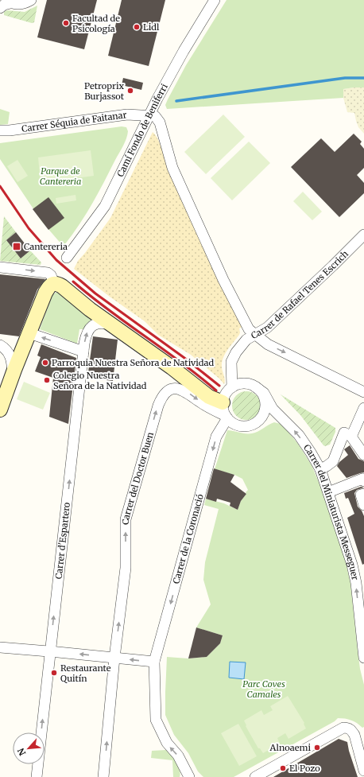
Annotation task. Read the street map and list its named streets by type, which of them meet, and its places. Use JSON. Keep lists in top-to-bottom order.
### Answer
{
  "streets": {
    "street": [
      "Carrer Séquia de Faitanar",
      "Camí Fondo de Beniferri",
      "Carrer de Rafael Tenes Escrich",
      "Carrer del Doctor Buen",
      "Carrer del Miniaturista Messeguer",
      "Carrer de la Coronació",
      "Carrer d'Espartero"
    ]
  },
  "crossings": [
    ["Carrer Séquia de Faitanar", "Camí Fondo de Beniferri"],
    ["Carrer del Doctor Buen", "Carrer del Miniaturista Messeguer"],
    ["Carrer del Doctor Buen", "Carrer de la Coronació"],
    ["Carrer del Miniaturista Messeguer", "Carrer de la Coronació"]
  ],
  "one_way": ["Carrer del Doctor Buen", "Carrer del Miniaturista Messeguer", "Carrer d'Espartero"],
  "parks": ["Parque de Cantereria", "Parc Coves Camales"],
  "places": {
    "other": [
      "Facultad de Psicología",
      "Lidl",
      "Petroprix Burjassot",
      "Parroquia Nuestra Señora de Natividad",
      "Colegio Nuestra Señora de la Natividad",
      "Restaurante Quitín",
      "Alnoaemi",
      "El Pozo"
    ],
    "transit": ["Cantereria"]
  },
  "north": "bottom left"
}
